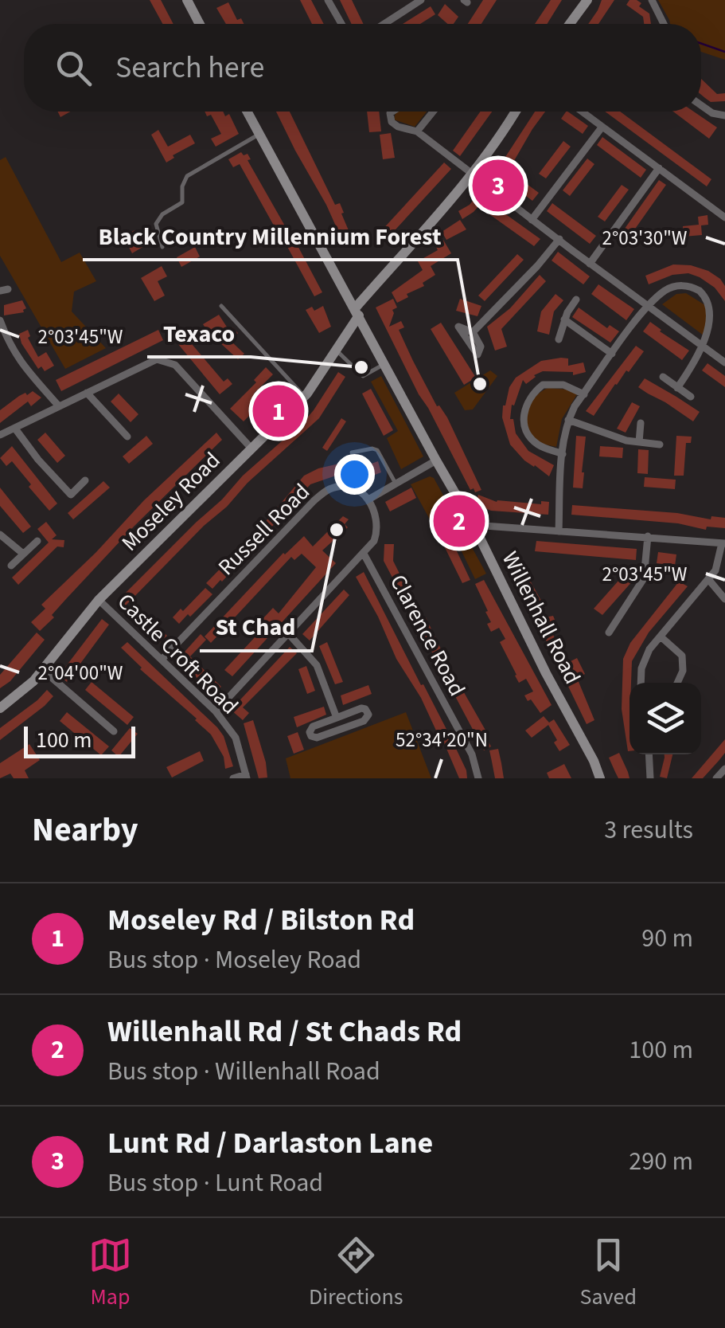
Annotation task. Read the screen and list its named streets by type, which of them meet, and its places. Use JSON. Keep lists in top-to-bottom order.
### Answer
{
  "streets": {
    "street": [
      "Moseley Road",
      "Russell Road",
      "Willenhall Road",
      "Clarence Road",
      "Castle Croft Road"
    ]
  },
  "crossings": [
    ["Moseley Road", "Willenhall Road"],
    ["Moseley Road", "Castle Croft Road"],
    ["Russell Road", "Castle Croft Road"]
  ],
  "places": ["Texaco", "Black Country Millennium Forest", "St Chad"],
  "scale_bar": "100 m",
  "page": {
    "search": "Search here",
    "pins": ["3", "1", "2"],
    "scale": "100 m",
    "heading": ["Nearby", "3 results"],
    "list": [
      {
        "mark": "1",
        "name": "Moseley Rd / Bilston Rd",
        "note": "Bus stop · Moseley Road",
        "value": "90 m"
      },
      {
        "mark": "2",
        "name": "Willenhall Rd / St Chads Rd",
        "note": "Bus stop · Willenhall Road",
        "value": "100 m"
      },
      {
        "mark": "3",
        "name": "Lunt Rd / Darlaston Lane",
        "note": "Bus stop · Lunt Road",
        "value": "290 m"
      }
    ],
    "nav": ["Map", "Directions", "Saved"]
  },
  "coordinates": [
    "2°03'30\"W",
    "2°03'45\"W",
    "2°04'00\"W",
    "52°34'20\"N"
  ]
}
